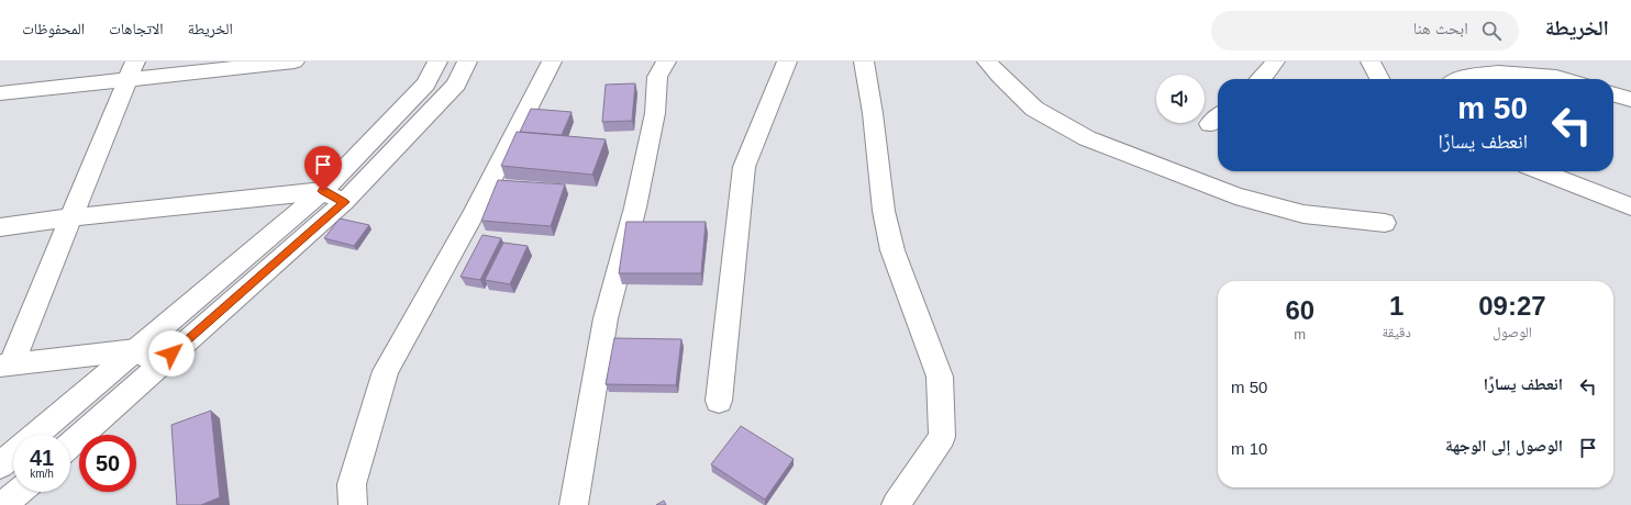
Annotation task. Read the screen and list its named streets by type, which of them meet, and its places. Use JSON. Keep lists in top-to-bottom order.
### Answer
{
  "page": {
    "header": "الخريطة",
    "search": "ابحث هنا",
    "nav": ["الخريطة", "الاتجاهات", "المحفوظات"],
    "turn": ["50 m", "انعطف يسارًا"],
    "eta": [
      "09:27",
      "الوصول",
      "1",
      "دقيقة",
      "60",
      "m"
    ],
    "list": [
      {
        "name": "انعطف يسارًا",
        "value": "50 m"
      },
      {
        "name": "الوصول إلى الوجهة",
        "value": "10 m"
      }
    ],
    "speed": "41 km/h",
    "limit": "50"
  }
}
